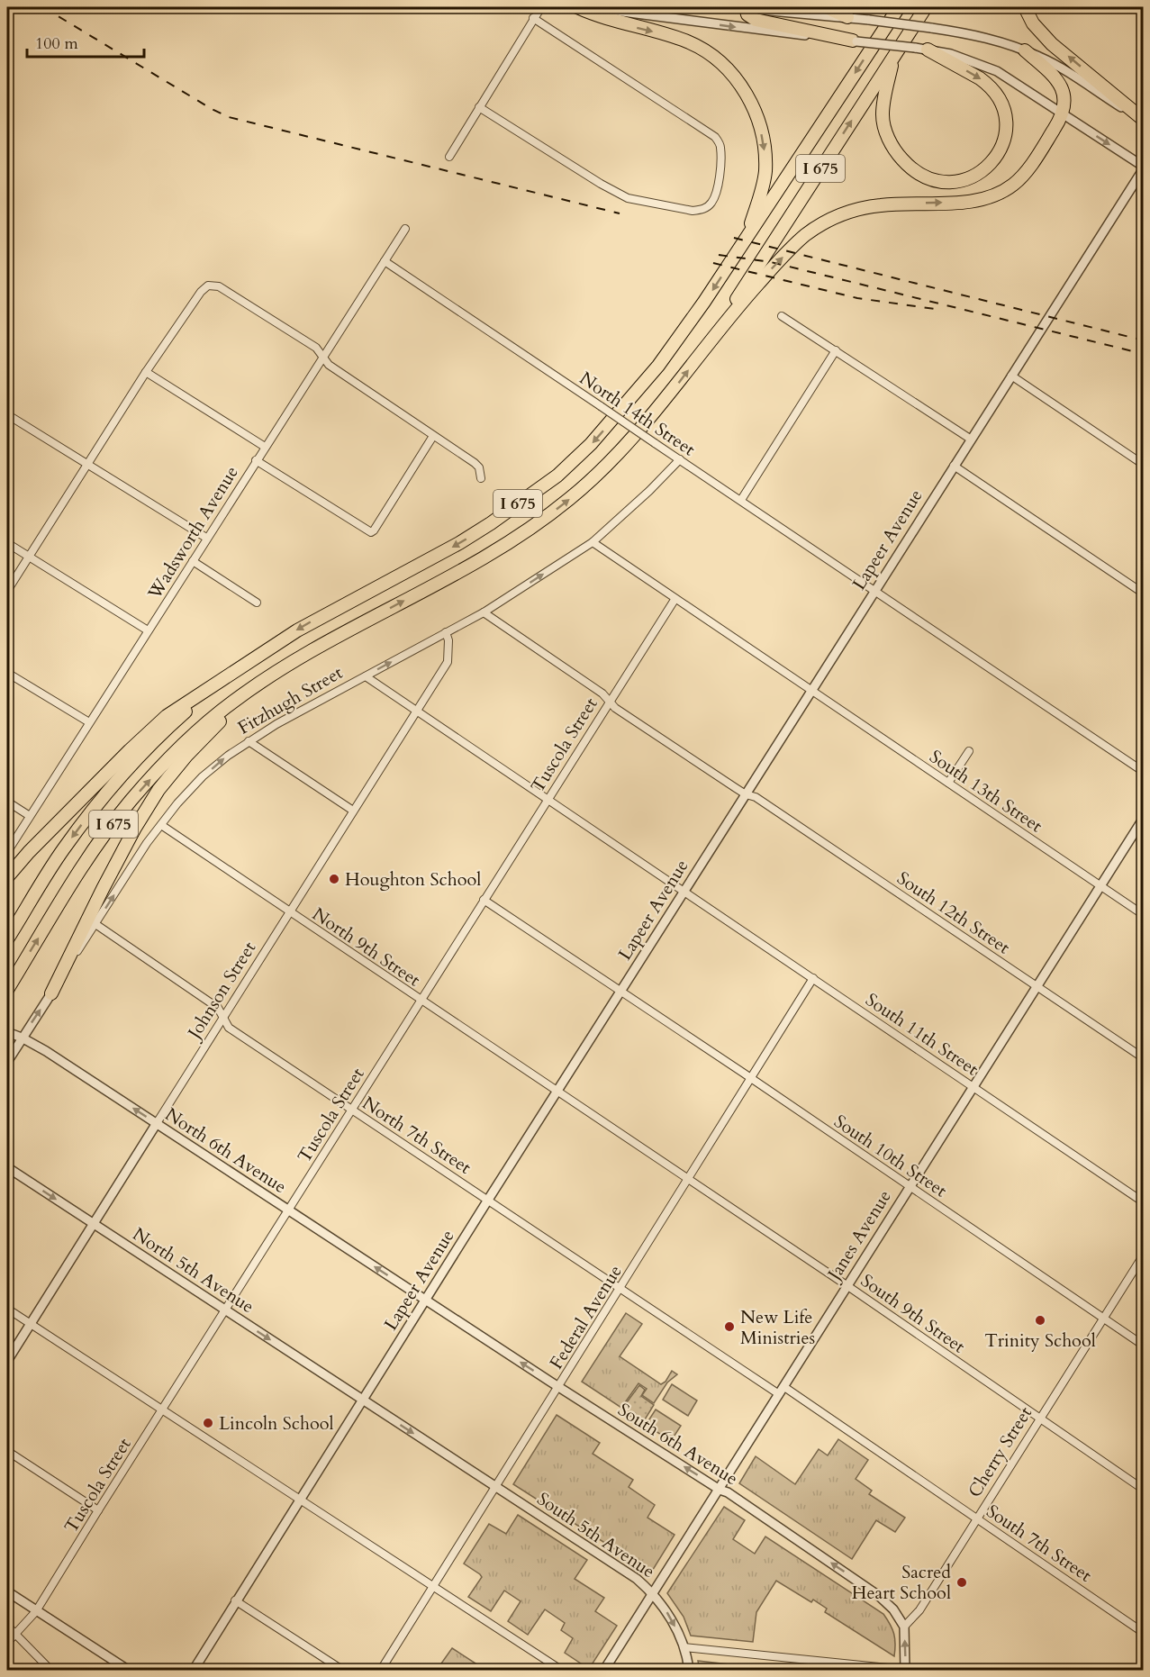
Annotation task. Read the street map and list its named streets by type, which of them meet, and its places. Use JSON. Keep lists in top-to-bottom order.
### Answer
{
  "streets": {
    "highway": ["I 675"],
    "street": [
      "North 14th Street",
      "Wadsworth Avenue",
      "Lapeer Avenue",
      "Fitzhugh Street",
      "Tuscola Street",
      "South 13th Street",
      "South 12th Street",
      "North 9th Street",
      "Johnson Street",
      "South 11th Street",
      "North 7th Street",
      "North 6th Avenue",
      "South 10th Street",
      "Janes Avenue",
      "North 5th Avenue",
      "South 9th Street",
      "Federal Avenue",
      "South 6th Avenue",
      "Cherry Street",
      "South 5th Avenue",
      "South 7th Street"
    ]
  },
  "crossings": [
    ["North 14th Street", "Wadsworth Avenue"],
    ["North 14th Street", "Lapeer Avenue"],
    ["North 14th Street", "Fitzhugh Street"],
    ["Lapeer Avenue", "South 13th Street"],
    ["Lapeer Avenue", "South 12th Street"],
    ["Lapeer Avenue", "North 9th Street"],
    ["Lapeer Avenue", "South 11th Street"],
    ["Lapeer Avenue", "North 7th Street"],
    ["Lapeer Avenue", "North 6th Avenue"],
    ["Lapeer Avenue", "South 10th Street"],
    ["Lapeer Avenue", "North 5th Avenue"],
    ["Lapeer Avenue", "South 9th Street"],
    ["Lapeer Avenue", "South 6th Avenue"],
    ["Lapeer Avenue", "South 5th Avenue"],
    ["Lapeer Avenue", "South 7th Street"],
    ["Fitzhugh Street", "South 13th Street"],
    ["Fitzhugh Street", "South 12th Street"],
    ["Fitzhugh Street", "North 9th Street"],
    ["Fitzhugh Street", "Johnson Street"],
    ["Fitzhugh Street", "South 11th Street"],
    ["Fitzhugh Street", "North 7th Street"],
    ["Fitzhugh Street", "North 6th Avenue"],
    ["Tuscola Street", "South 13th Street"],
    ["Tuscola Street", "South 12th Street"],
    ["Tuscola Street", "North 9th Street"],
    ["Tuscola Street", "South 11th Street"],
    ["Tuscola Street", "North 7th Street"],
    ["Tuscola Street", "North 6th Avenue"],
    ["Tuscola Street", "South 10th Street"],
    ["Tuscola Street", "North 5th Avenue"],
    ["South 13th Street", "Janes Avenue"],
    ["South 12th Street", "Janes Avenue"],
    ["North 9th Street", "Johnson Street"],
    ["North 9th Street", "South 9th Street"],
    ["Johnson Street", "South 11th Street"],
    ["Johnson Street", "North 7th Street"],
    ["Johnson Street", "North 6th Avenue"],
    ["Johnson Street", "North 5th Avenue"],
    ["South 11th Street", "Janes Avenue"],
    ["South 11th Street", "Federal Avenue"],
    ["North 7th Street", "South 7th Street"],
    ["North 6th Avenue", "South 6th Avenue"],
    ["South 10th Street", "Janes Avenue"],
    ["South 10th Street", "Federal Avenue"],
    ["South 10th Street", "Cherry Street"],
    ["Janes Avenue", "South 9th Street"],
    ["Janes Avenue", "South 6th Avenue"],
    ["Janes Avenue", "South 5th Avenue"],
    ["Janes Avenue", "South 7th Street"],
    ["North 5th Avenue", "South 5th Avenue"],
    ["South 9th Street", "Federal Avenue"],
    ["South 9th Street", "Cherry Street"],
    ["Federal Avenue", "South 6th Avenue"],
    ["Federal Avenue", "South 5th Avenue"],
    ["Federal Avenue", "South 7th Street"],
    ["South 6th Avenue", "Cherry Street"],
    ["Cherry Street", "South 7th Street"]
  ],
  "one_way": [
    "Fitzhugh Street",
    "North 6th Avenue",
    "North 5th Avenue",
    "South 6th Avenue",
    "South 5th Avenue"
  ],
  "places": [
    "Houghton School",
    "Trinity School",
    "New Life Ministries",
    "Lincoln School",
    "Sacred Heart School"
  ],
  "scale_bar": "100 m"
}
